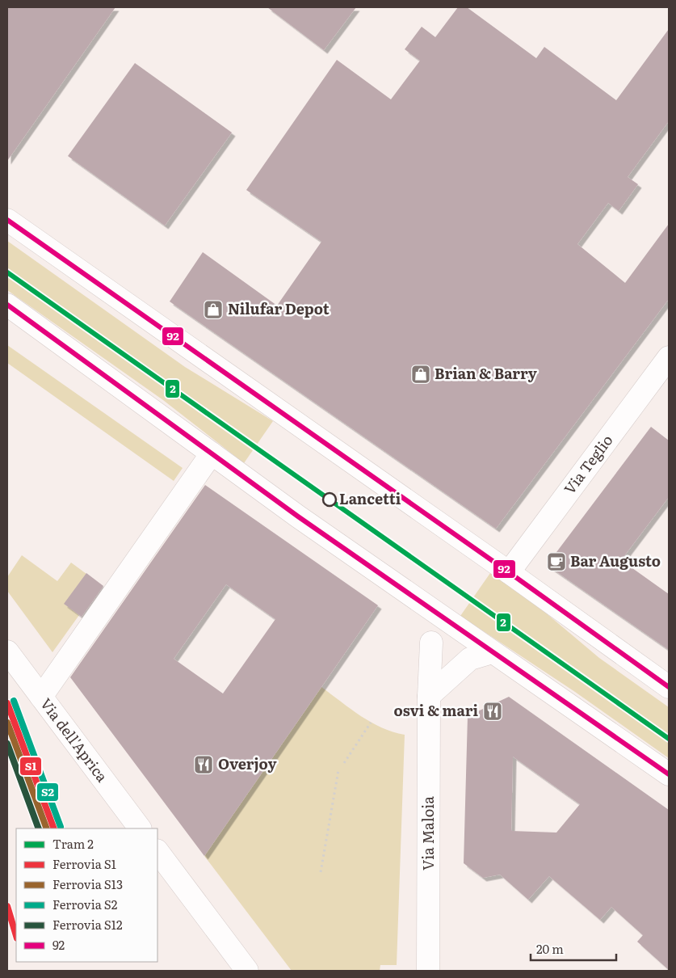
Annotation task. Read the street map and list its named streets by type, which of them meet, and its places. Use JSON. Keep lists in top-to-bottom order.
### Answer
{
  "streets": {
    "main road": ["Via Teglio", "Via dell'Aprica", "Via Maloia"]
  },
  "places": {
    "shop": ["Nilufar Depot", "Brian & Barry"],
    "other": ["Lancetti"],
    "cafe": ["Bar Augusto"],
    "restaurant": ["osvi & mari", "Overjoy"]
  },
  "lines": [
    "transit line 92",
    "tram line 2",
    "rail line S2",
    "rail line S1",
    "rail line S13",
    "rail line S12"
  ],
  "legend": [
    "Tram 2",
    "Ferrovia S1",
    "Ferrovia S13",
    "Ferrovia S2",
    "Ferrovia S12",
    "92"
  ],
  "scale_bar": "20 m"
}
